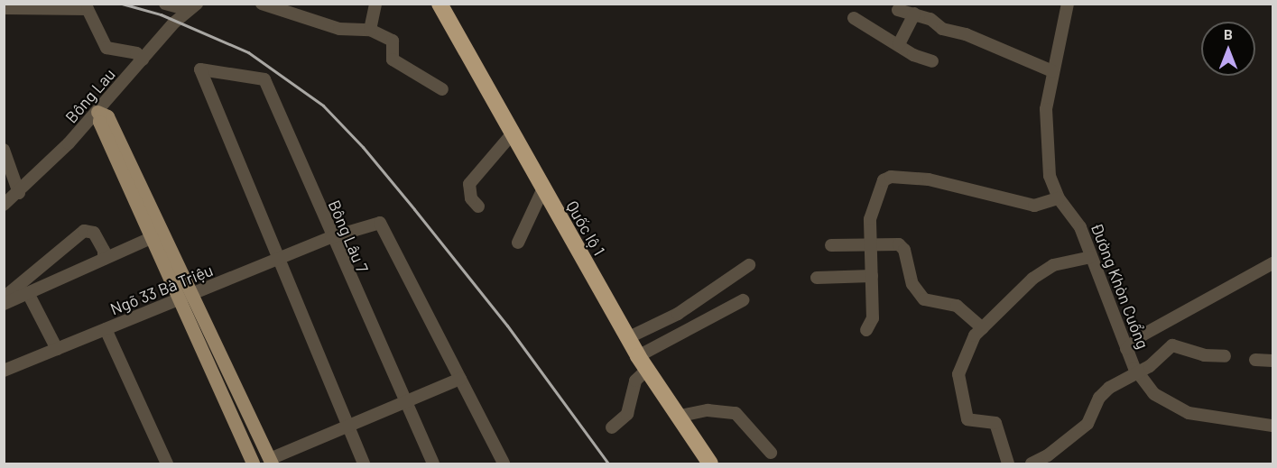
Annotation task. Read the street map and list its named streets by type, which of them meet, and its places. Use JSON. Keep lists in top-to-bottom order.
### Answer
{
  "streets": {
    "highway": ["Quốc lộ 1"],
    "street": [
      "Bông Lau",
      "Bông Lâu 7",
      "Đường Khòn Cuổng",
      "Ngõ 33 Bà Triệu"
    ]
  },
  "crossings": [
    ["Bông Lâu 7", "Ngõ 33 Bà Triệu"]
  ],
  "north": "top"
}
